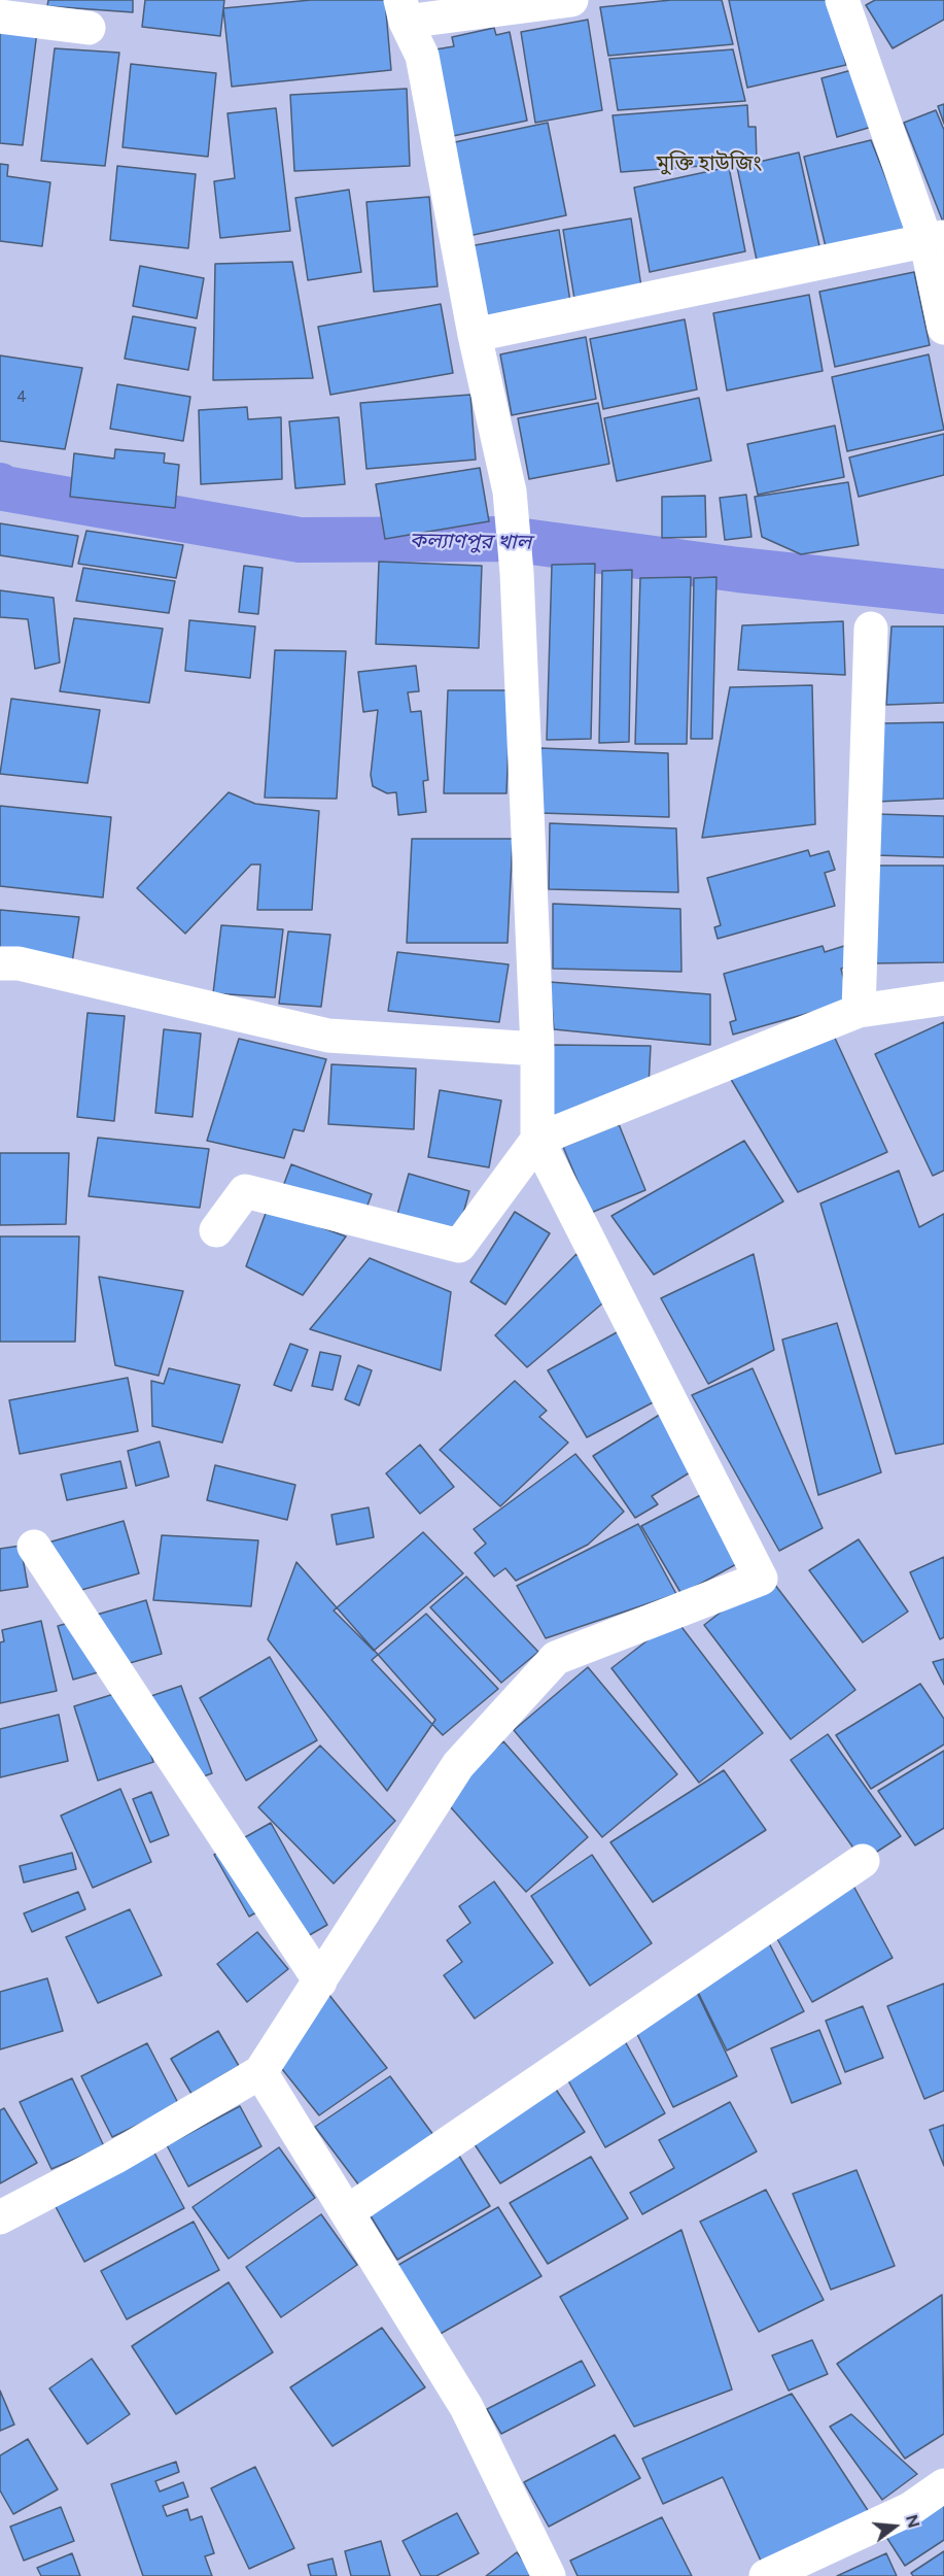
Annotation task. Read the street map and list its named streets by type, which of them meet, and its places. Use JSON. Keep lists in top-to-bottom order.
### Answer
{
  "districts": ["মুক্তি হাউজিং"],
  "water": ["কল্যাণপুর খাল"],
  "house_numbers": ["4"],
  "north": "right"
}
